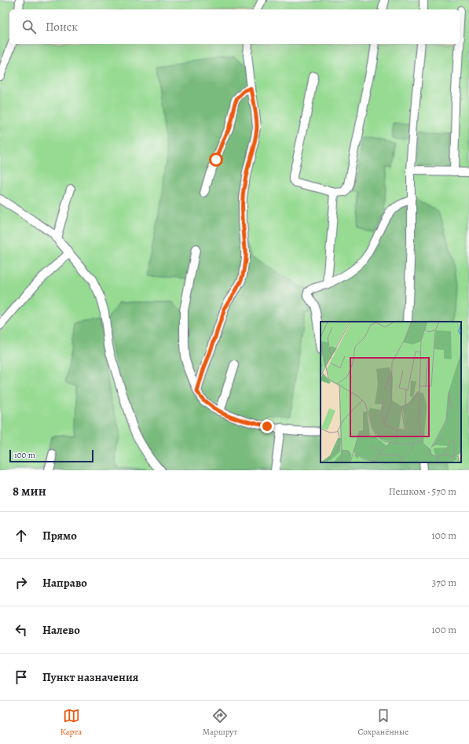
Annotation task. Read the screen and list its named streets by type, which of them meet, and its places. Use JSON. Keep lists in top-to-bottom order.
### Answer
{
  "scale_bar": "100 m",
  "page": {
    "search": "Поиск",
    "scale": "100 m",
    "heading": ["8 мин", "Пешком · 570 m"],
    "list": [
      ["Прямо", "100 m"],
      ["Направо", "370 m"],
      ["Налево", "100 m"],
      "Пункт назначения"
    ],
    "nav": ["Карта", "Маршрут", "Сохранённые"]
  }
}
